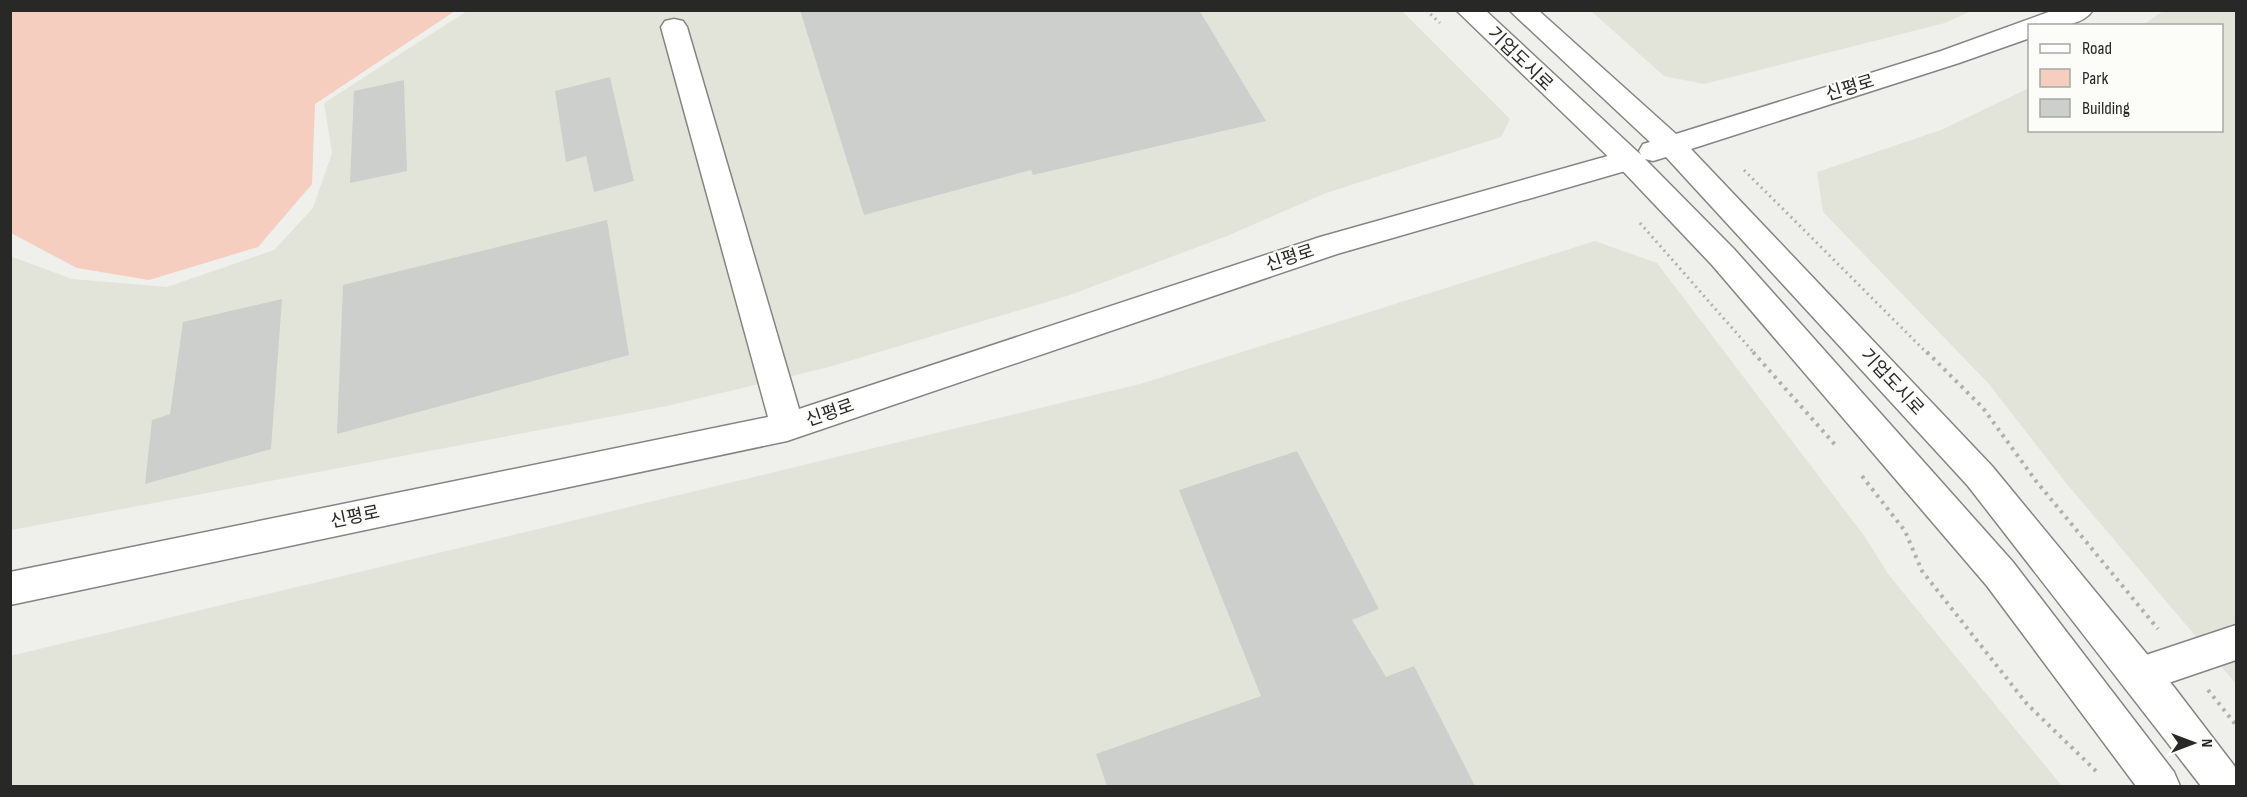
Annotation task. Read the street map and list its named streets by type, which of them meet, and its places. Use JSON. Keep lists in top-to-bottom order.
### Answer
{
  "streets": {
    "street": ["기업도시로", "신평로"]
  },
  "crossings": [
    ["기업도시로", "신평로"]
  ],
  "legend": ["Road", "Park", "Building"],
  "north": "right"
}
